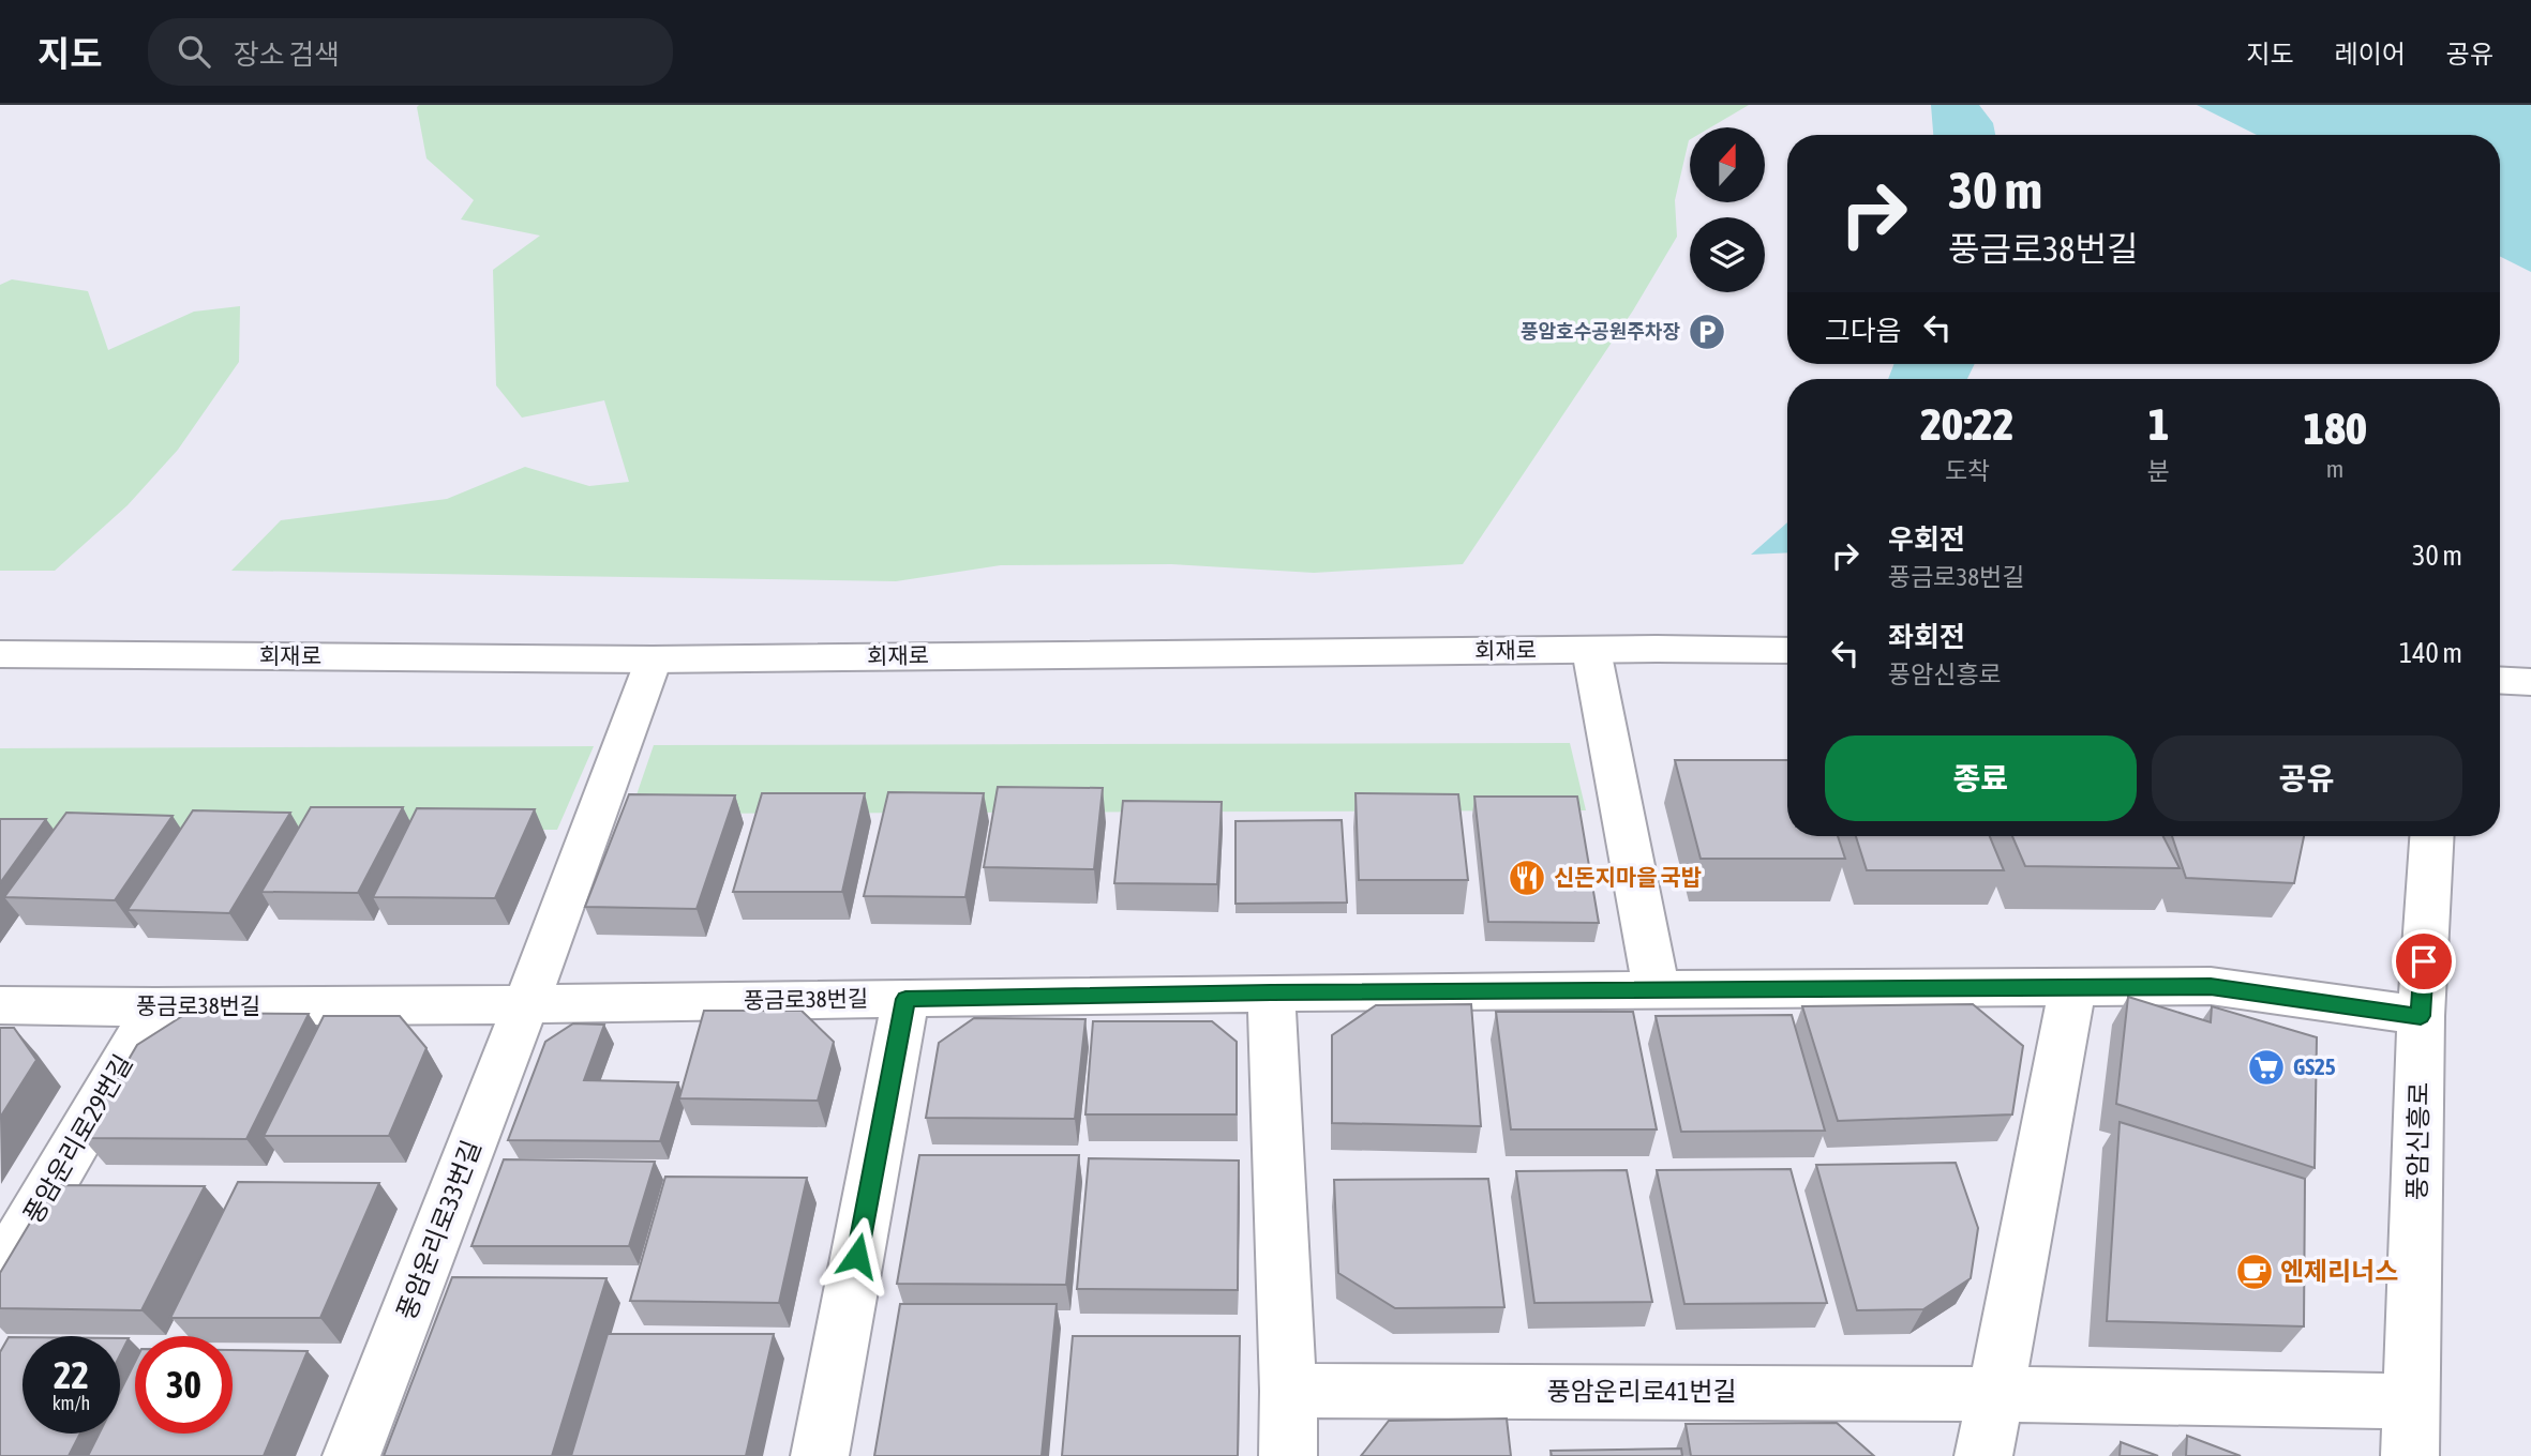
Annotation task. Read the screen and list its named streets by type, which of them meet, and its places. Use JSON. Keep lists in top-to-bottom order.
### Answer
{
  "streets": {
    "street": [
      "회재로",
      "풍금로38번길",
      "풍암운리로29번길",
      "풍암신흥로",
      "풍암운리로33번길",
      "풍암운리로41번길"
    ]
  },
  "crossings": [
    ["회재로", "풍암운리로33번길"],
    ["풍금로38번길", "풍암운리로29번길"],
    ["풍금로38번길", "풍암신흥로"],
    ["풍금로38번길", "풍암운리로33번길"],
    ["풍암신흥로", "풍암운리로41번길"]
  ],
  "places": {
    "parking": ["풍암호수공원주차장"],
    "restaurant": ["신돈지마을 국밥"],
    "supermarket": ["GS25"],
    "cafe": ["엔제리너스"]
  },
  "north": "top",
  "page": {
    "header": "지도",
    "search": "장소 검색",
    "nav": ["지도", "레이어", "공유"],
    "turn": ["30 m", "풍금로38번길"],
    "then": "그다음",
    "eta": [
      "20:22",
      "도착",
      "1",
      "분",
      "180",
      "m"
    ],
    "list": [
      {
        "name": "우회전",
        "note": "풍금로38번길",
        "value": "30 m"
      },
      {
        "name": "좌회전",
        "note": "풍암신흥로",
        "value": "140 m"
      }
    ],
    "buttons": ["종료", "공유"],
    "speed": "22 km/h",
    "limit": "30"
  }
}
